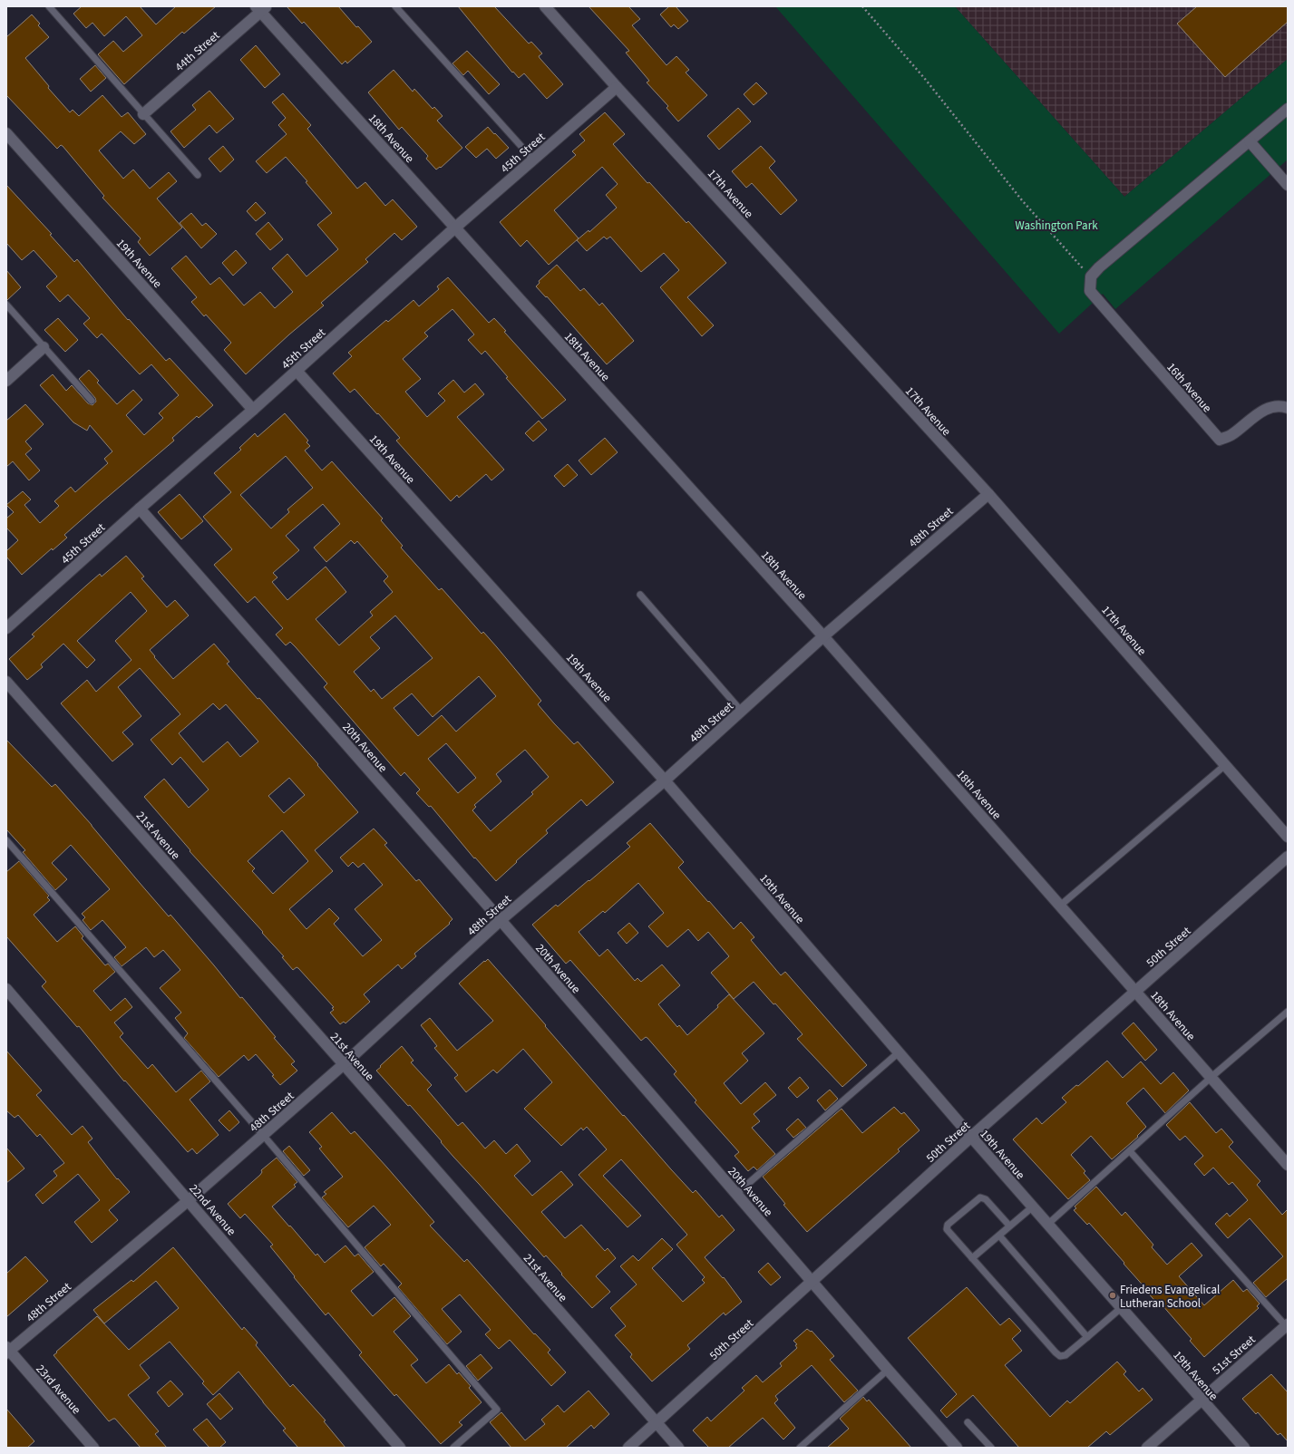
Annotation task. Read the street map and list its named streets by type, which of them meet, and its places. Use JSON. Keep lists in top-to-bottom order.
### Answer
{
  "streets": {
    "street": [
      "44th Street",
      "18th Avenue",
      "45th Street",
      "17th Avenue",
      "19th Avenue",
      "16th Avenue",
      "48th Street",
      "20th Avenue",
      "21st Avenue",
      "50th Street",
      "22nd Avenue",
      "51st Street",
      "23rd Avenue"
    ]
  },
  "crossings": [
    ["44th Street", "18th Avenue"],
    ["18th Avenue", "45th Street"],
    ["18th Avenue", "48th Street"],
    ["18th Avenue", "50th Street"],
    ["45th Street", "17th Avenue"],
    ["45th Street", "19th Avenue"],
    ["45th Street", "20th Avenue"],
    ["17th Avenue", "48th Street"],
    ["19th Avenue", "48th Street"],
    ["19th Avenue", "50th Street"],
    ["19th Avenue", "51st Street"],
    ["48th Street", "20th Avenue"],
    ["48th Street", "21st Avenue"],
    ["48th Street", "22nd Avenue"],
    ["48th Street", "23rd Avenue"],
    ["20th Avenue", "50th Street"],
    ["21st Avenue", "50th Street"]
  ],
  "parks": ["Washington Park"],
  "places": ["Friedens Evangelical Lutheran School"]
}
